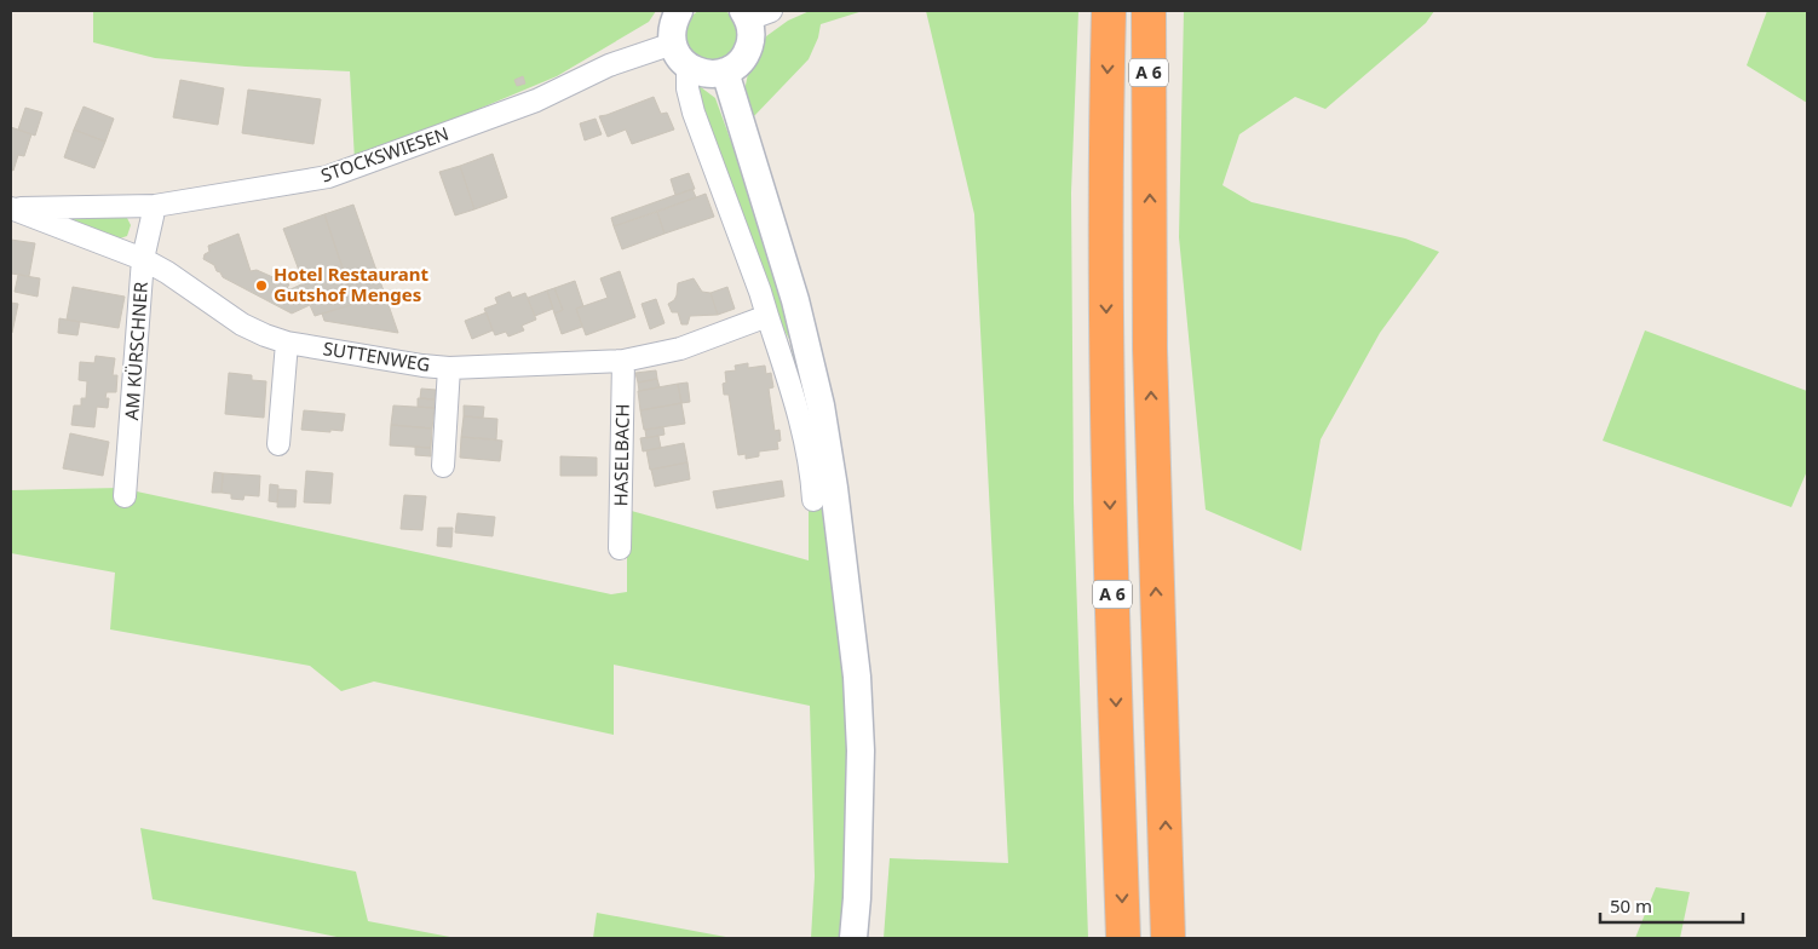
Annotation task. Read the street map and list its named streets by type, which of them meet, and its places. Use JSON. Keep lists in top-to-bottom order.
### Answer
{
  "streets": {
    "highway": ["A 6"],
    "street": [
      "STOCKSWIESEN",
      "AM KÜRSCHNER",
      "SUTTENWEG",
      "HASELBACH"
    ]
  },
  "crossings": [
    ["STOCKSWIESEN", "AM KÜRSCHNER"],
    ["STOCKSWIESEN", "SUTTENWEG"],
    ["AM KÜRSCHNER", "SUTTENWEG"],
    ["SUTTENWEG", "HASELBACH"]
  ],
  "places": ["Hotel Restaurant Gutshof Menges"],
  "scale_bar": "50 m"
}
